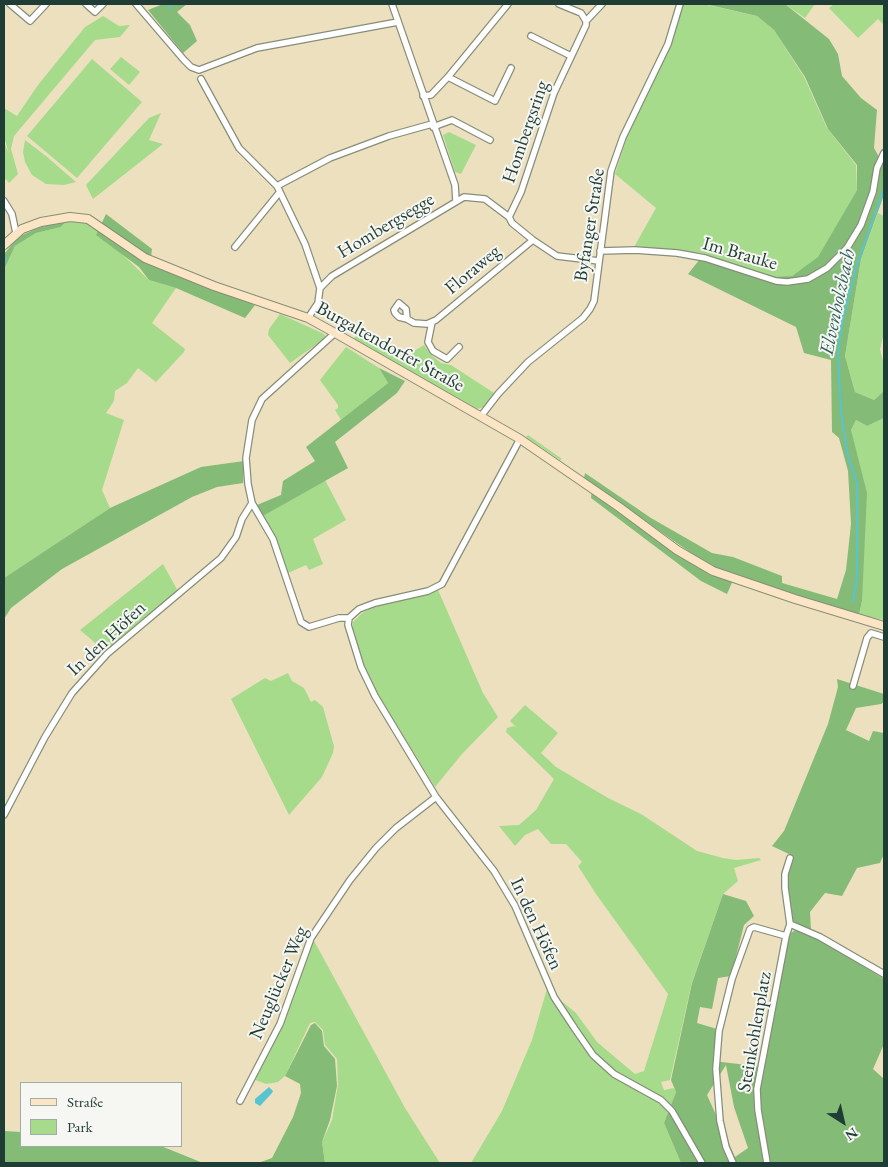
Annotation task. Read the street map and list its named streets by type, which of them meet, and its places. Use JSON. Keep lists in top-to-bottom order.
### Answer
{
  "streets": {
    "main road": ["Burgaltendorfer Straße"],
    "street": [
      "Hombergsring",
      "Byfanger Straße",
      "Hombergsegge",
      "Im Brauke",
      "Floraweg",
      "In den Höfen",
      "Neuglücker Weg",
      "Steinkohlenplatz"
    ]
  },
  "crossings": [
    ["Byfanger Straße", "Im Brauke"],
    ["Byfanger Straße", "Burgaltendorfer Straße"],
    ["In den Höfen", "Neuglücker Weg"]
  ],
  "water": ["Elvenholzbach"],
  "legend": ["Straße", "Park"],
  "north": "bottom right"
}
